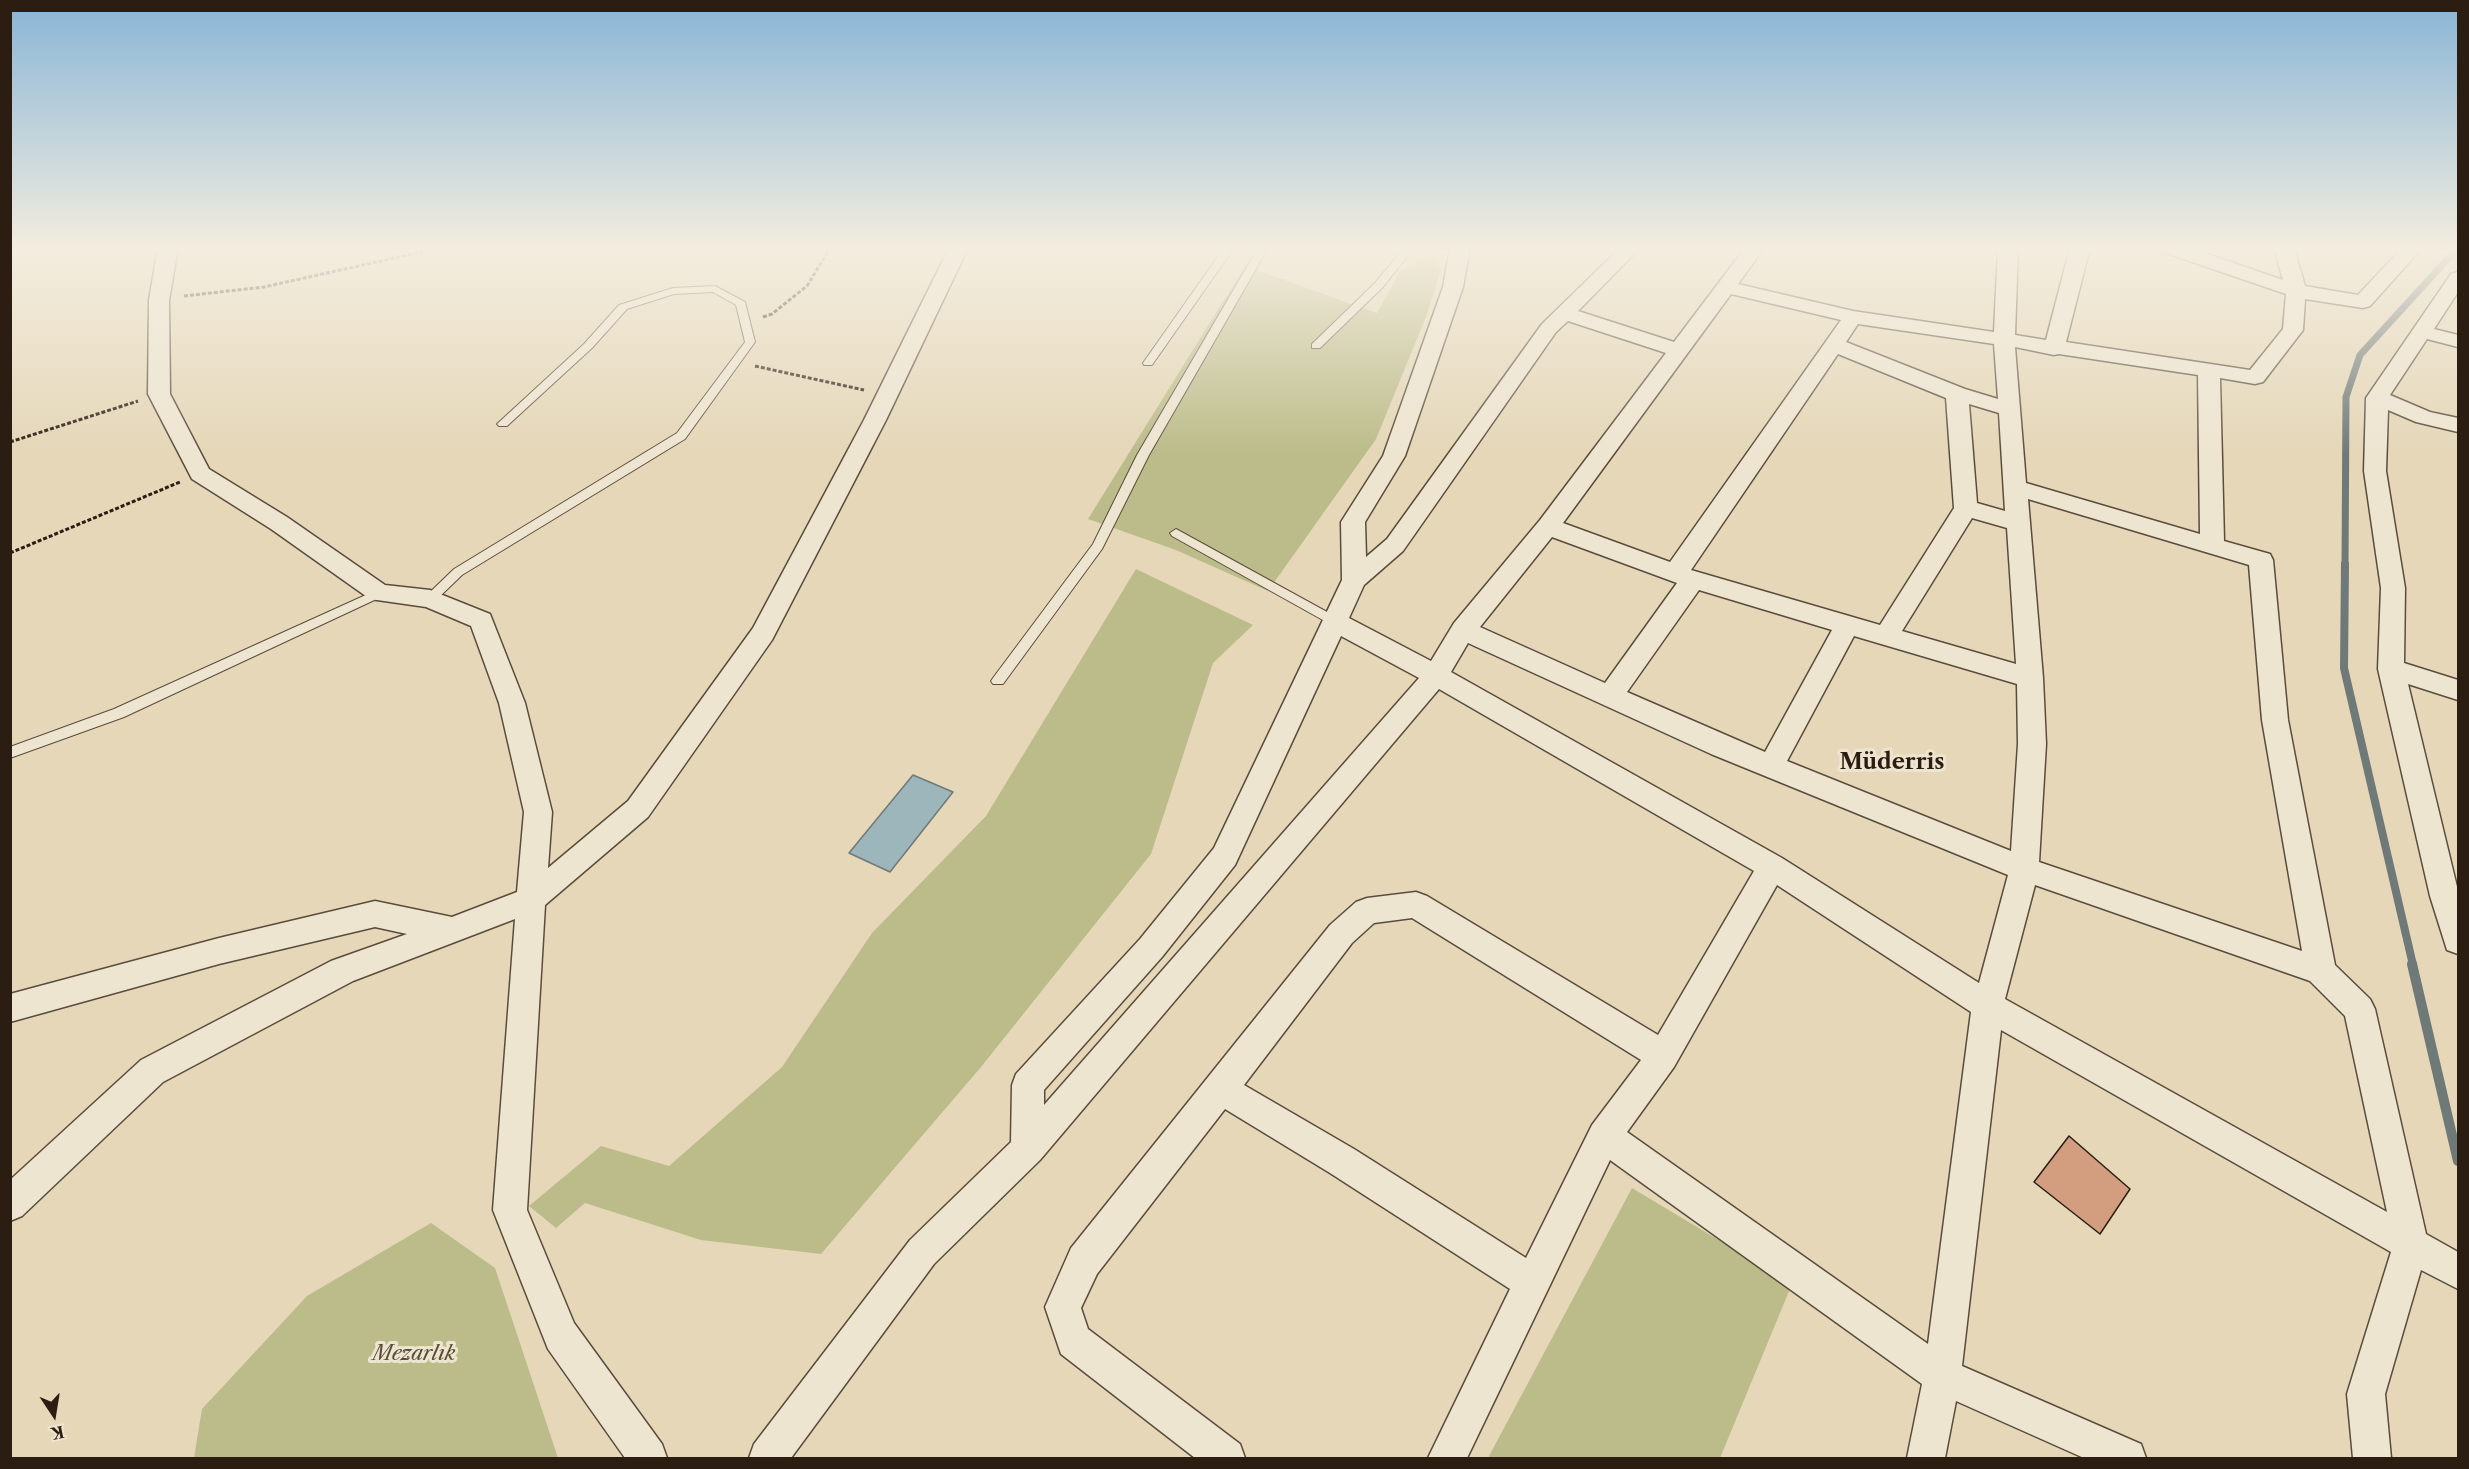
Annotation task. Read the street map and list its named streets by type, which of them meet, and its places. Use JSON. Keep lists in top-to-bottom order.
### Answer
{
  "districts": ["Müderris"],
  "parks": ["Mezarlık"],
  "north": "bottom"
}
